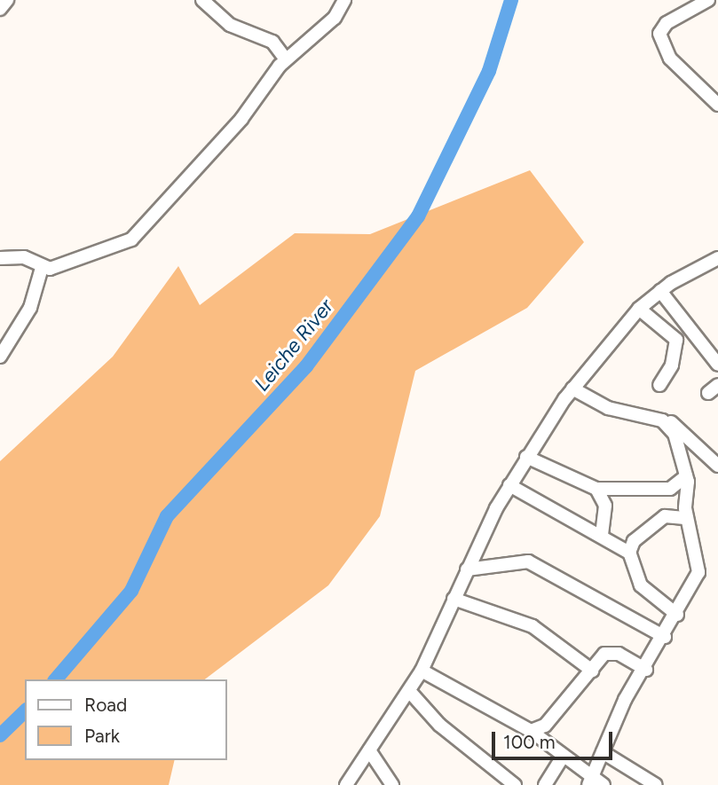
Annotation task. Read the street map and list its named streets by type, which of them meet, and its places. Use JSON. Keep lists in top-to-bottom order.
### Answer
{
  "water": ["Leiche River"],
  "legend": ["Road", "Park"],
  "scale_bar": "100 m"
}
